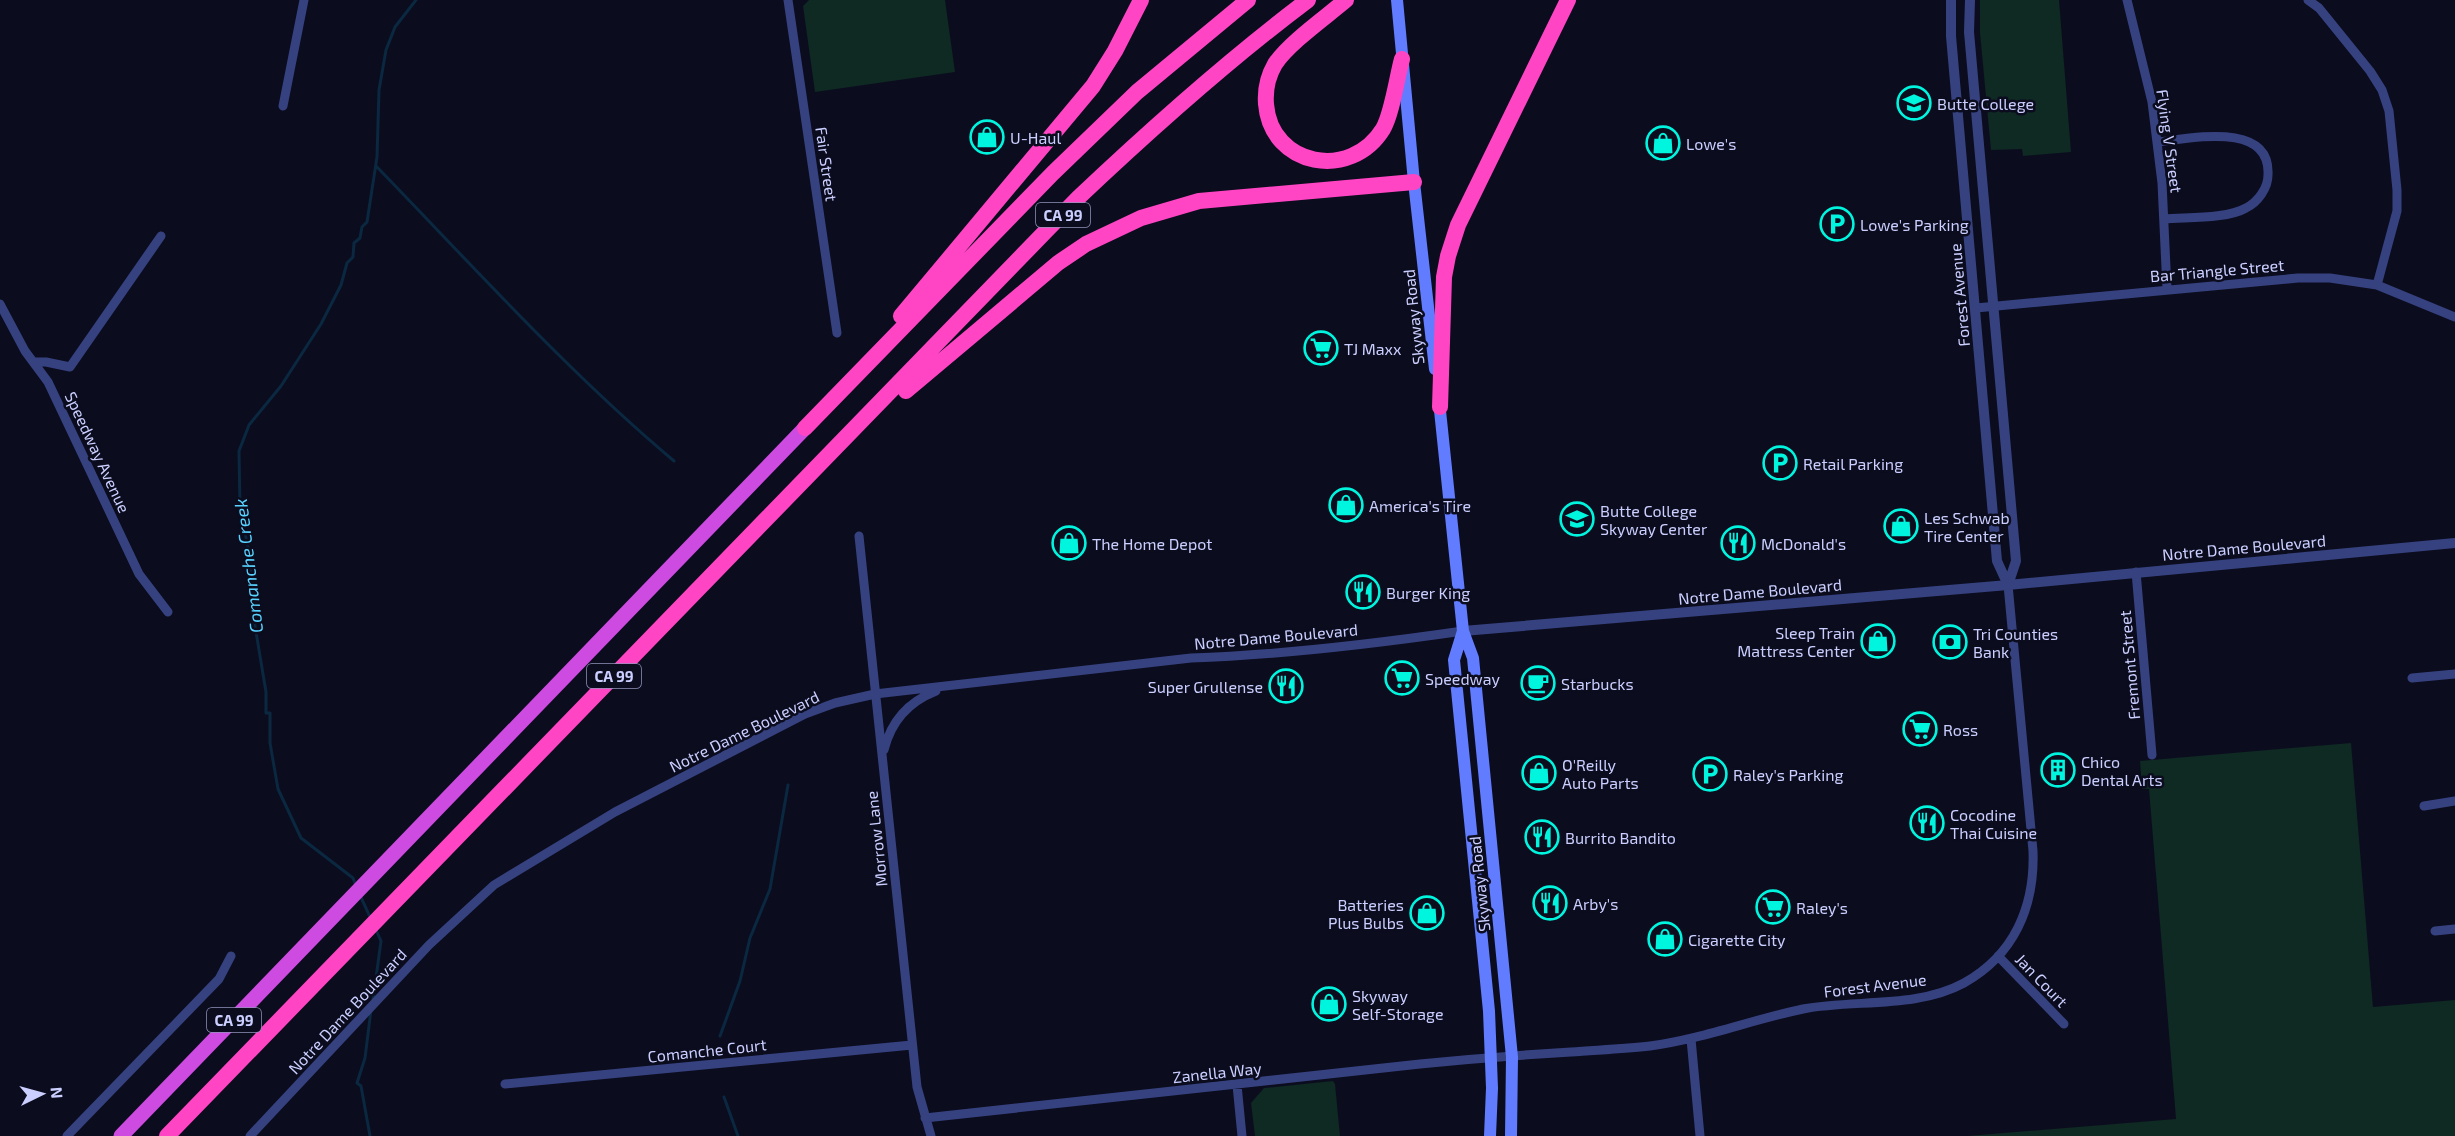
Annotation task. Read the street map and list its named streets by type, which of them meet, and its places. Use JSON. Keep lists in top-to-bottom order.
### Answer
{
  "streets": {
    "highway": ["CA 99"],
    "main road": ["Skyway Road"],
    "street": [
      "Flying V Street",
      "Fair Street",
      "Bar Triangle Street",
      "Forest Avenue",
      "Speedway Avenue",
      "Notre Dame Boulevard",
      "Fremont Street",
      "Morrow Lane",
      "Jan Court",
      "Comanche Court",
      "Zanella Way"
    ]
  },
  "crossings": [
    ["Flying V Street", "Bar Triangle Street"],
    ["Bar Triangle Street", "Forest Avenue"],
    ["Forest Avenue", "Skyway Road"],
    ["Forest Avenue", "Notre Dame Boulevard"],
    ["Forest Avenue", "Jan Court"],
    ["Forest Avenue", "Zanella Way"],
    ["Skyway Road", "Notre Dame Boulevard"],
    ["Skyway Road", "Zanella Way"],
    ["Notre Dame Boulevard", "Fremont Street"],
    ["Notre Dame Boulevard", "Morrow Lane"],
    ["Morrow Lane", "Comanche Court"],
    ["Morrow Lane", "Zanella Way"]
  ],
  "water": ["Comanche Creek"],
  "places": {
    "school or university": ["Butte College", "Butte College Skyway Center"],
    "shop": [
      "U-Haul",
      "Lowe's",
      "America's Tire",
      "Les Schwab Tire Center",
      "The Home Depot",
      "Sleep Train Mattress Center",
      "O'Reilly Auto Parts",
      "Batteries Plus Bulbs",
      "Cigarette City",
      "Skyway Self-Storage"
    ],
    "parking": ["Lowe's Parking", "Retail Parking", "Raley's Parking"],
    "supermarket": [
      "TJ Maxx",
      "Speedway",
      "Ross",
      "Raley's"
    ],
    "restaurant": [
      "McDonald's",
      "Burger King",
      "Super Grullense",
      "Cocodine Thai Cuisine",
      "Burrito Bandito",
      "Arby's"
    ],
    "bank": ["Tri Counties Bank"],
    "cafe": ["Starbucks"],
    "building": ["Chico Dental Arts"]
  },
  "north": "right"
}
